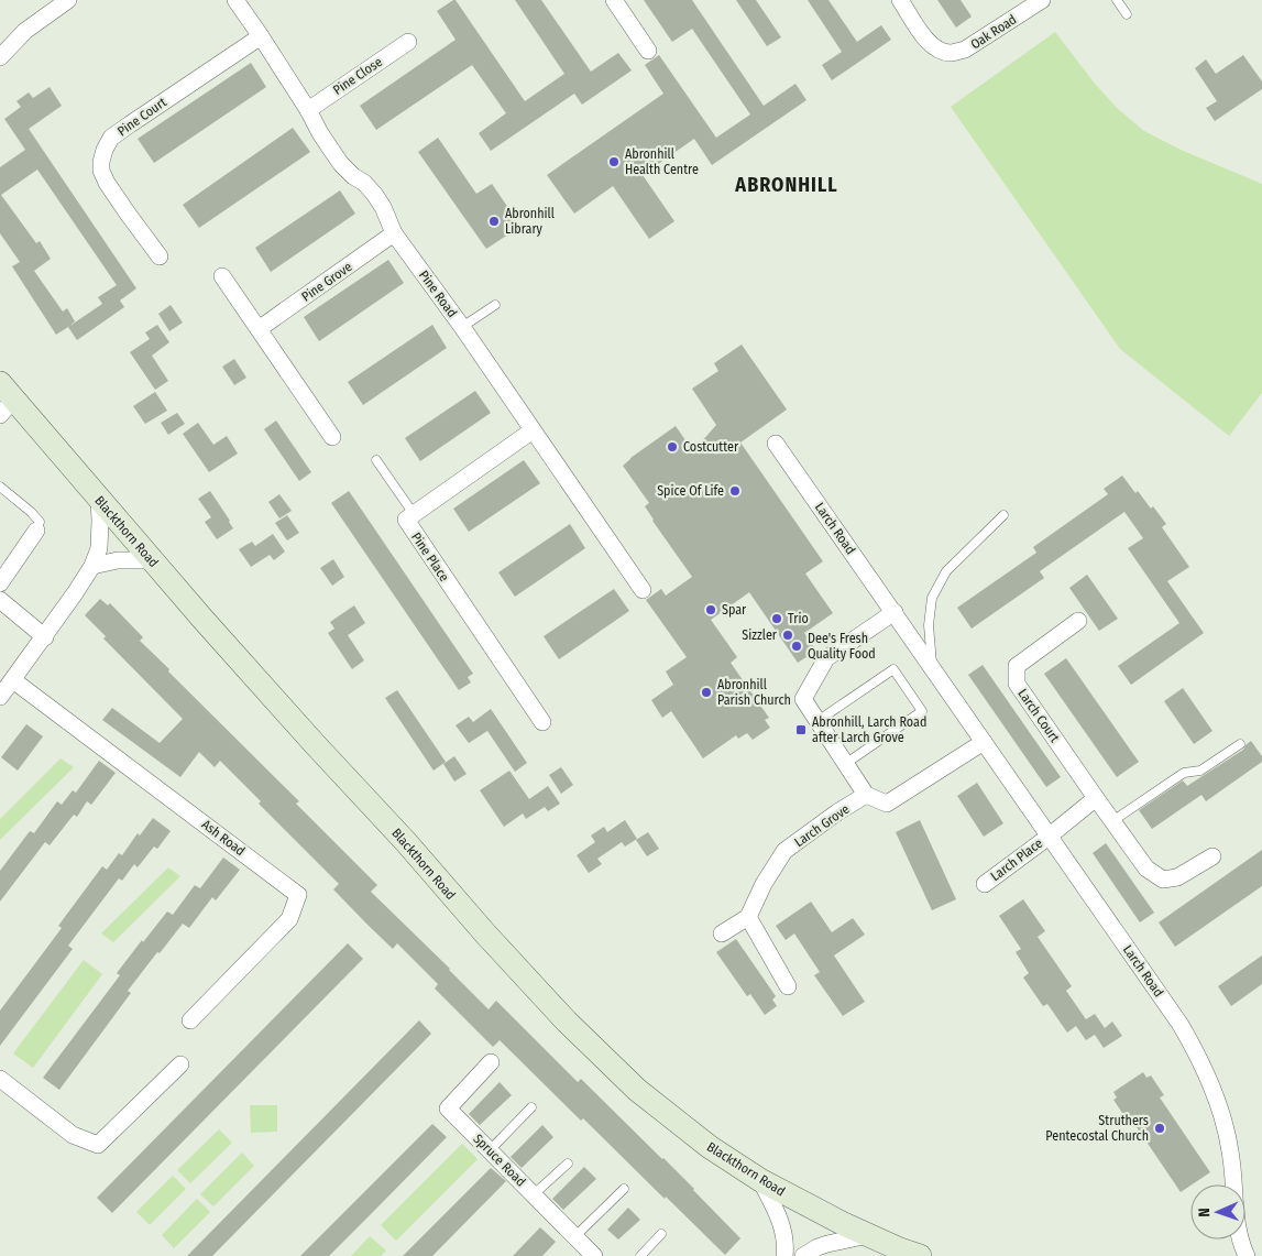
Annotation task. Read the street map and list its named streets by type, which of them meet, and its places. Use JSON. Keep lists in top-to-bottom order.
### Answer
{
  "streets": {
    "street": [
      "Oak Road",
      "Pine Close",
      "Pine Court",
      "Pine Grove",
      "Pine Road",
      "Larch Road",
      "Blackthorn Road",
      "Pine Place",
      "Larch Court",
      "Larch Grove",
      "Ash Road",
      "Larch Place",
      "Spruce Road"
    ]
  },
  "crossings": [
    ["Pine Close", "Pine Road"],
    ["Pine Court", "Pine Road"],
    ["Pine Grove", "Pine Road"],
    ["Pine Road", "Pine Place"],
    ["Larch Road", "Larch Place"]
  ],
  "districts": ["ABRONHILL"],
  "places": {
    "other": [
      "Abronhill Health Centre",
      "Abronhill Library",
      "Costcutter",
      "Spice Of Life",
      "Spar",
      "Trio",
      "Sizzler",
      "Dee's Fresh Quality Food",
      "Abronhill Parish Church",
      "Struthers Pentecostal Church"
    ],
    "transit": ["Abronhill, Larch Road after Larch Grove"]
  },
  "north": "left"
}
